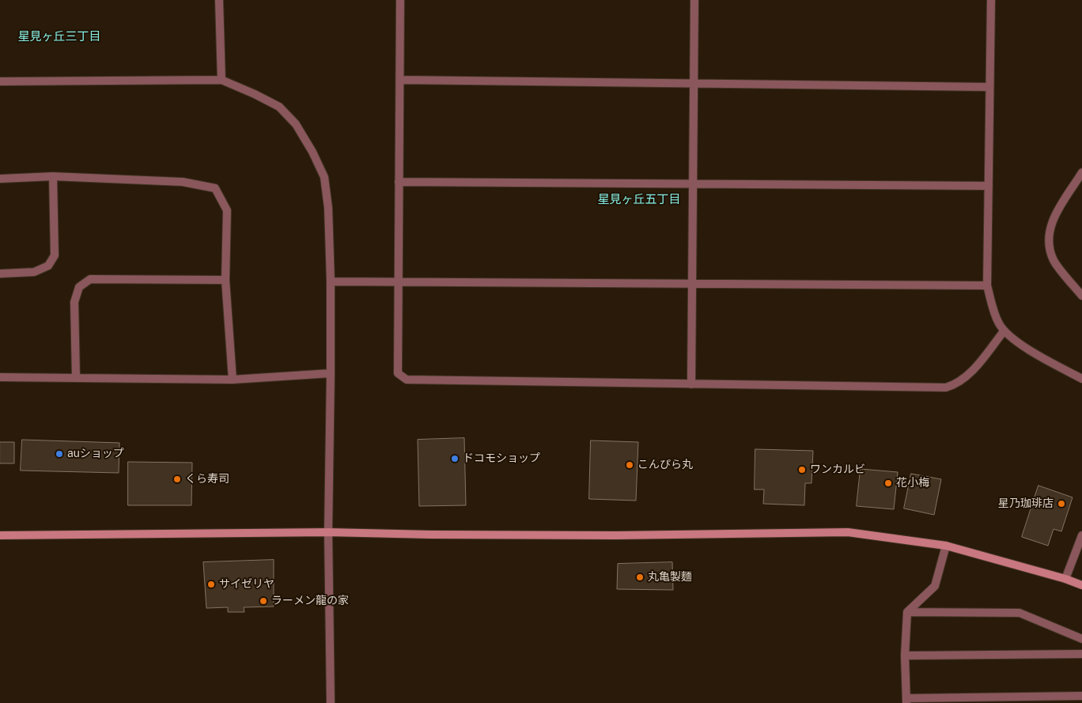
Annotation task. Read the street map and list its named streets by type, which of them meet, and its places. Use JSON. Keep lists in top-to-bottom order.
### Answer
{
  "districts": ["星見ヶ丘三丁目", "星見ヶ丘五丁目"],
  "places": [
    "auショップ",
    "ドコモショップ",
    "こんぴら丸",
    "ワンカルビ",
    "くら寿司",
    "花小梅",
    "星乃珈琲店",
    "丸亀製麵",
    "サイゼリヤ",
    "ラーメン龍の家"
  ]
}
